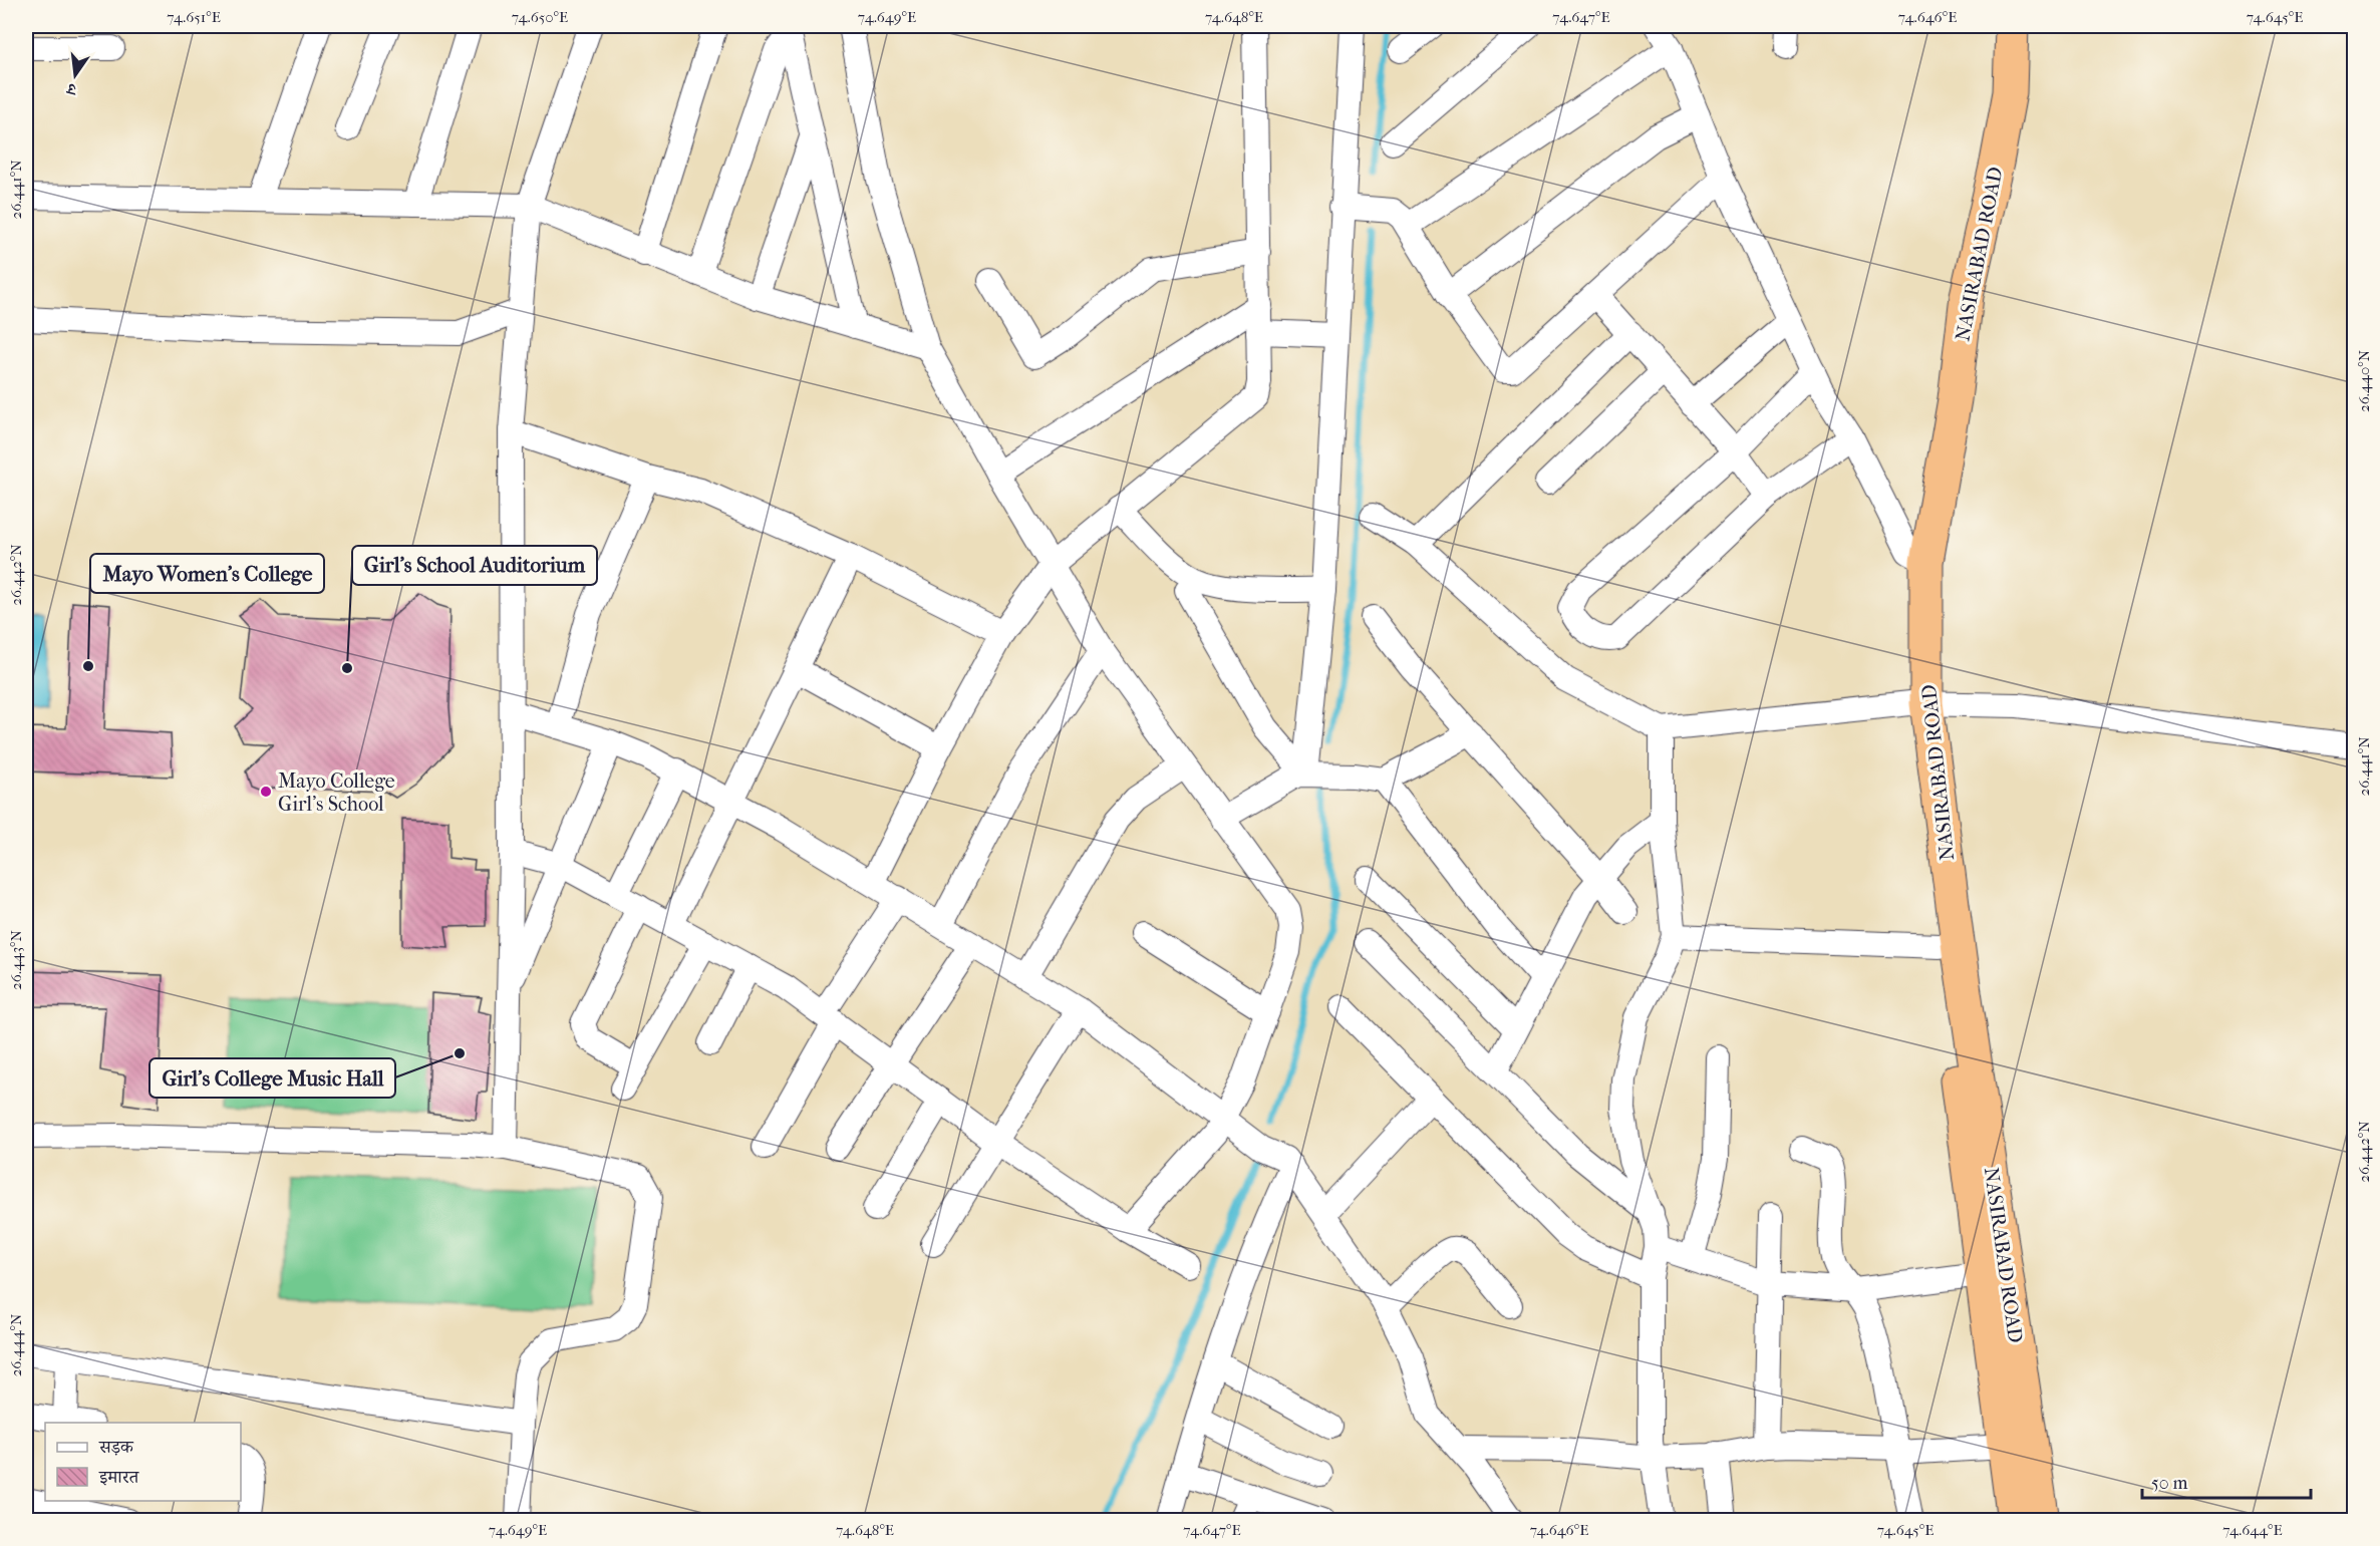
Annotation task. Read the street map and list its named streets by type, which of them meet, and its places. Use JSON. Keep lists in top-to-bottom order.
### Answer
{
  "streets": {
    "highway": ["NASIRABAD ROAD"]
  },
  "places": [
    "Mayo Women's College",
    "Girl's School Auditorium",
    "Mayo College Girl's School",
    "Girl's College Music Hall"
  ],
  "legend": ["सड़क", "इमारत"],
  "scale_bar": "50 m",
  "north": "bottom",
  "coordinates": [
    "74.651°E",
    "74.650°E",
    "74.649°E",
    "74.648°E",
    "74.647°E",
    "74.646°E",
    "74.645°E",
    "26.441°N",
    "26.440°N",
    "26.442°N",
    "26.443°N",
    "26.444°N",
    "74.644°E"
  ]
}
